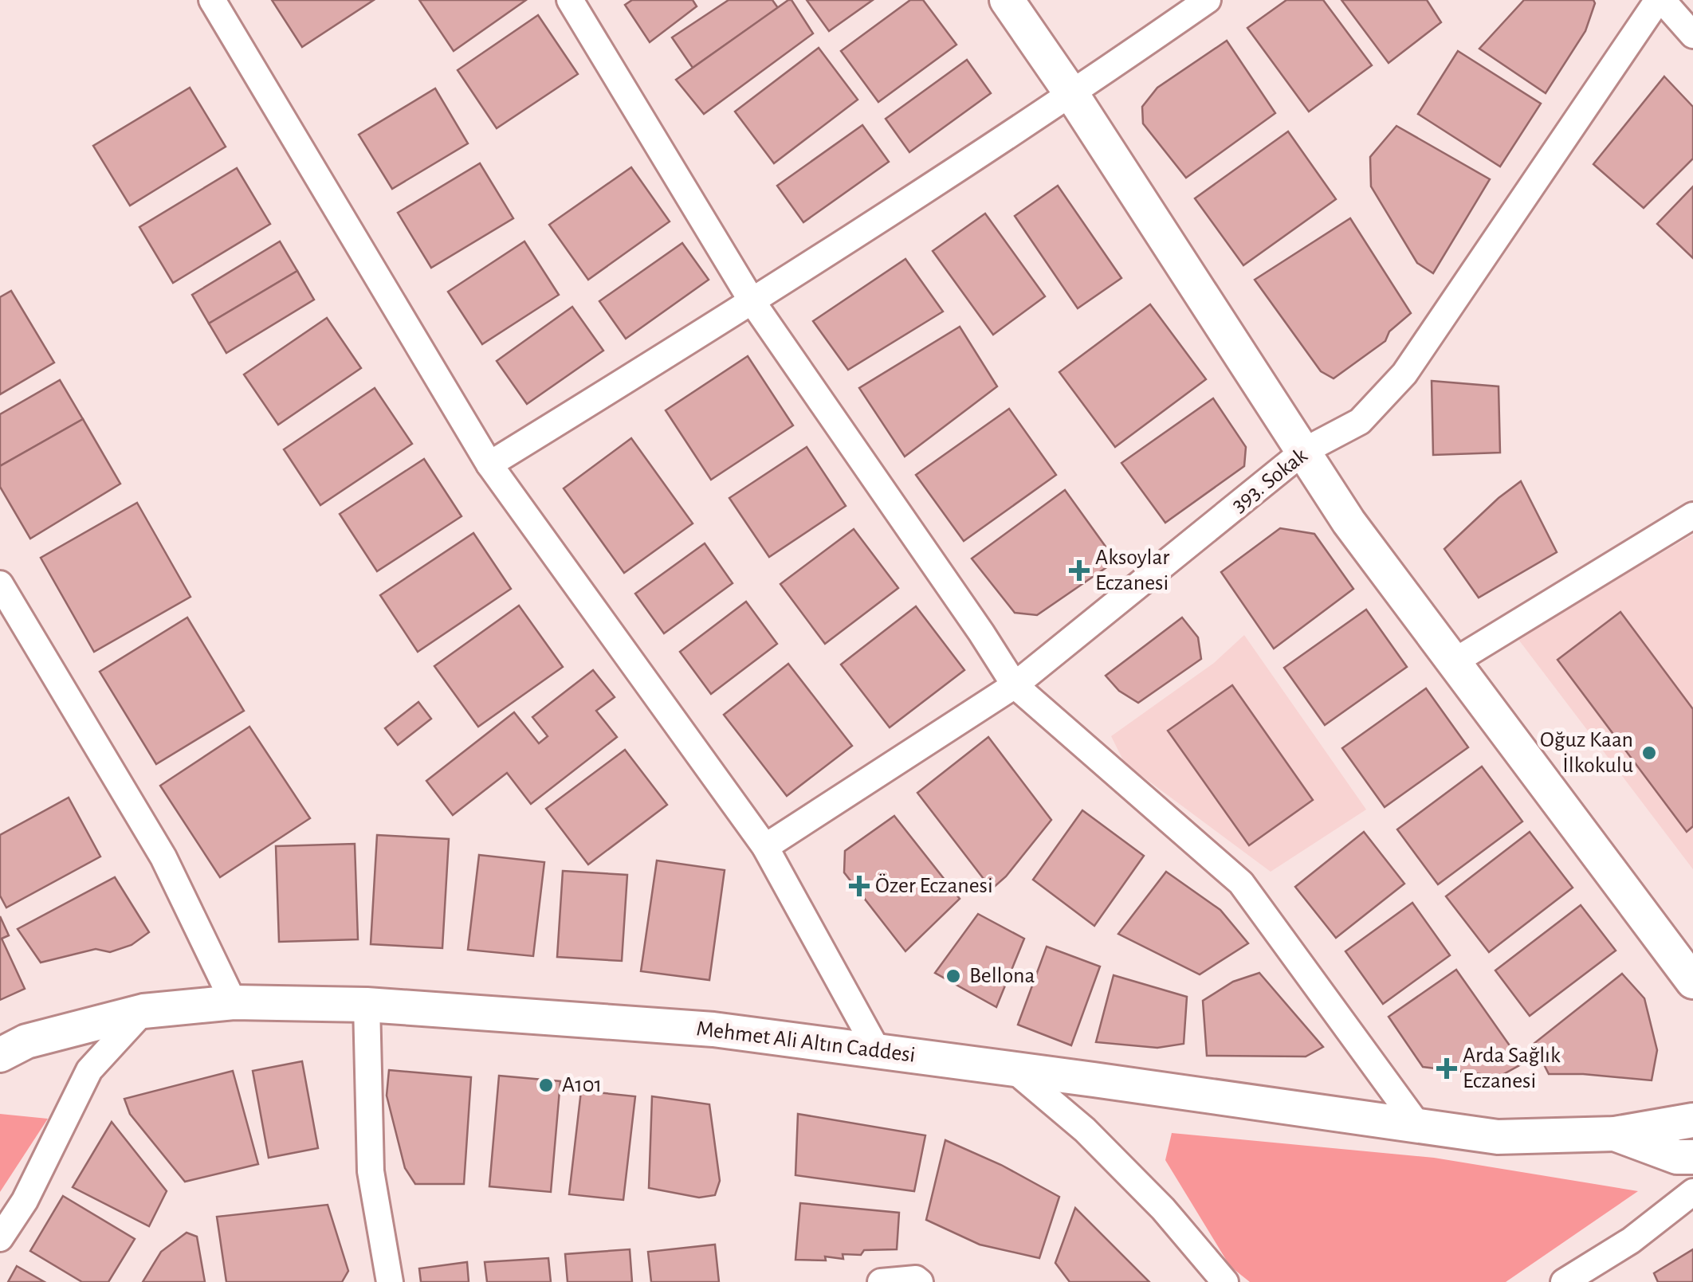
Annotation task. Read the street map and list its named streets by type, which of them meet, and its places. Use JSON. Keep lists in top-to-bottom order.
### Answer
{
  "streets": {
    "street": ["393. Sokak", "Mehmet Ali Altın Caddesi"]
  },
  "places": {
    "health": ["Aksoylar Eczanesi", "Özer Eczanesi", "Arda Sağlık Eczanesi"],
    "other": ["Oğuz Kaan İlkokulu", "Bellona", "A101"]
  }
}
